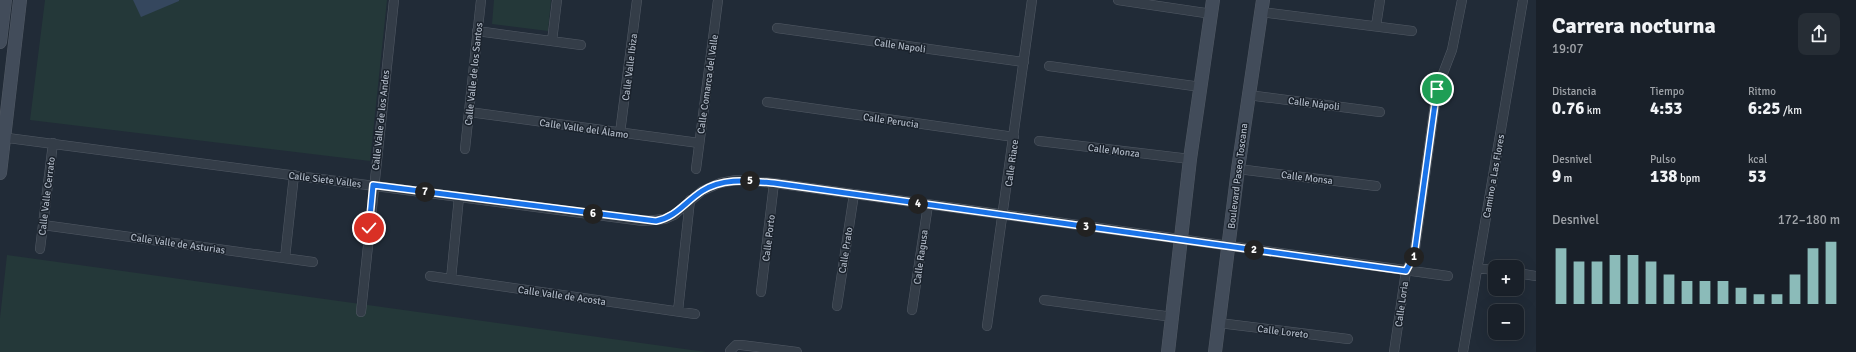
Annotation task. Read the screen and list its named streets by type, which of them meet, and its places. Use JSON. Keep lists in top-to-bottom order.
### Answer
{
  "streets": {
    "street": [
      "Calle Napoli",
      "Calle Valle Ibiza",
      "Calle Valle de los Santos",
      "Calle Comarca del Valle",
      "Calle Nápoli",
      "Calle Valle de los Andes",
      "Calle Perucia",
      "Calle Valle del Álamo",
      "Calle Monza",
      "Calle Riace",
      "Boulevard Paseo Toscana",
      "Camino a Las Flores",
      "Calle Monsa",
      "Calle Siete Valles",
      "Calle Valle Cerrato",
      "Calle Porto",
      "Calle Valle de Asturias",
      "Calle Prato",
      "Calle Ragusa",
      "Calle Valle de Acosta",
      "Calle Loria",
      "Calle Loreto"
    ]
  },
  "crossings": [
    ["Calle Napoli", "Calle Riace"],
    ["Calle Valle Ibiza", "Calle Valle del Álamo"],
    ["Calle Valle de los Santos", "Calle Valle del Álamo"],
    ["Calle Comarca del Valle", "Calle Valle del Álamo"],
    ["Calle Nápoli", "Boulevard Paseo Toscana"],
    ["Calle Valle de los Andes", "Calle Siete Valles"],
    ["Calle Perucia", "Calle Riace"],
    ["Calle Riace", "Calle Siete Valles"],
    ["Boulevard Paseo Toscana", "Calle Monsa"],
    ["Boulevard Paseo Toscana", "Calle Siete Valles"],
    ["Boulevard Paseo Toscana", "Calle Loreto"],
    ["Calle Siete Valles", "Calle Valle Cerrato"],
    ["Calle Siete Valles", "Calle Porto"],
    ["Calle Siete Valles", "Calle Prato"],
    ["Calle Siete Valles", "Calle Ragusa"],
    ["Calle Siete Valles", "Calle Loria"],
    ["Calle Valle Cerrato", "Calle Valle de Asturias"]
  ],
  "page": {
    "heading": ["Carrera nocturna", "19:07"],
    "stats": [
      ["Distancia", "0.76 km"],
      ["Tiempo", "4:53"],
      ["Ritmo", "6:25 /km"],
      ["Desnivel", "9 m"],
      ["Pulso", "138 bpm"],
      ["kcal", "53"]
    ],
    "pins": [
      "5",
      "7",
      "4",
      "6",
      "3",
      "2",
      "1"
    ],
    "chart": ["Desnivel", "172–180 m"],
    "map_buttons": ["+", "−"]
  }
}
